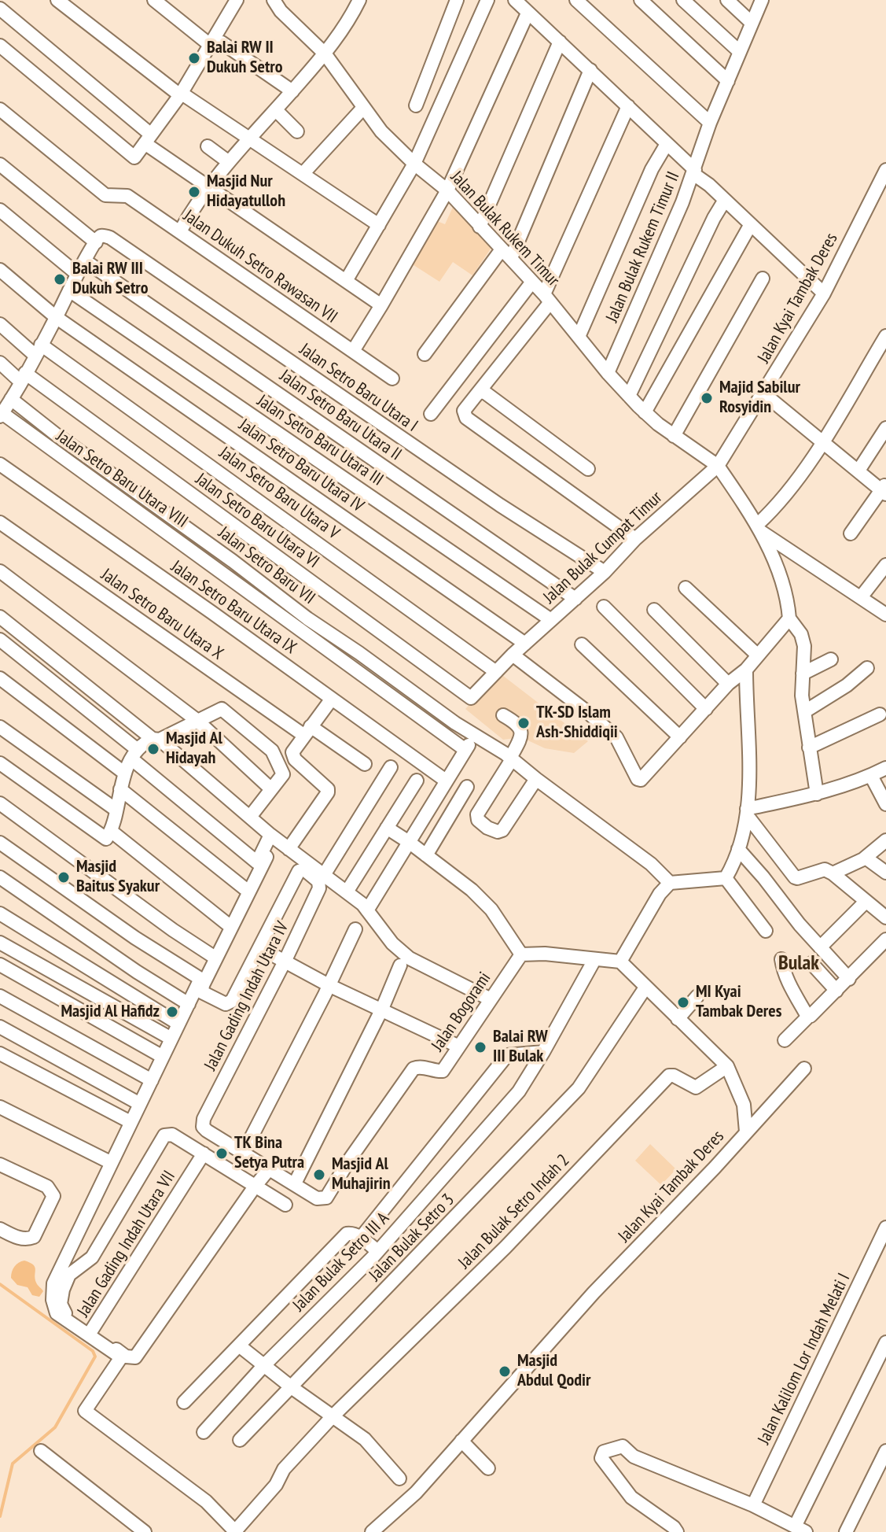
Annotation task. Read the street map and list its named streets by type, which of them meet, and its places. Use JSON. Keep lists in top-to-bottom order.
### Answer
{
  "streets": {
    "street": [
      "Jalan Bulak Rukem Timur",
      "Jalan Bulak Rukem Timur II",
      "Jalan Dukuh Setro Rawasan VII",
      "Jalan Kyai Tambak Deres",
      "Jalan Setro Baru Utara I",
      "Jalan Setro Baru Utara II",
      "Jalan Setro Baru Utara III",
      "Jalan Setro Baru Utara IV",
      "Jalan Setro Baru Utara VIII",
      "Jalan Setro Baru Utara V",
      "Jalan Setro Baru Utara VI",
      "Jalan Bulak Cumpat Timur",
      "Jalan Setro Baru VII",
      "Jalan Setro Baru Utara IX",
      "Jalan Setro Baru Utara X",
      "Jalan Gading Indah Utara IV",
      "Jalan Bogorami",
      "Jalan Bulak Setro Indah 2",
      "Jalan Bulak Setro 3",
      "Jalan Gading Indah Utara VII",
      "Jalan Bulak Setro III A",
      "Jalan Kalilom Lor Indah Melati I"
    ]
  },
  "crossings": [
    ["Jalan Bulak Rukem Timur", "Jalan Bulak Rukem Timur II"],
    ["Jalan Kyai Tambak Deres", "Jalan Bulak Cumpat Timur"],
    ["Jalan Kyai Tambak Deres", "Jalan Bulak Setro Indah 2"],
    ["Jalan Kyai Tambak Deres", "Jalan Bulak Setro 3"],
    ["Jalan Setro Baru Utara I", "Jalan Bulak Cumpat Timur"],
    ["Jalan Setro Baru Utara II", "Jalan Bulak Cumpat Timur"],
    ["Jalan Setro Baru Utara III", "Jalan Bulak Cumpat Timur"],
    ["Jalan Setro Baru Utara IV", "Jalan Bulak Cumpat Timur"],
    ["Jalan Setro Baru Utara V", "Jalan Bulak Cumpat Timur"],
    ["Jalan Setro Baru Utara VI", "Jalan Bulak Cumpat Timur"],
    ["Jalan Gading Indah Utara IV", "Jalan Gading Indah Utara VII"]
  ],
  "districts": ["Bulak"],
  "places": [
    "Balai RW II Dukuh Setro",
    "Masjid Nur Hidayatulloh",
    "Balai RW III Dukuh Setro",
    "Majid Sabilur Rosyidin",
    "TK-SD Islam Ash-Shiddiqii",
    "Masjid Al Hidayah",
    "Masjid Baitus Syakur",
    "MI Kyai Tambak Deres",
    "Masjid Al Hafidz",
    "Balai RW III Bulak",
    "TK Bina Setya Putra",
    "Masjid Al Muhajirin",
    "Masjid Abdul Qodir"
  ]
}
